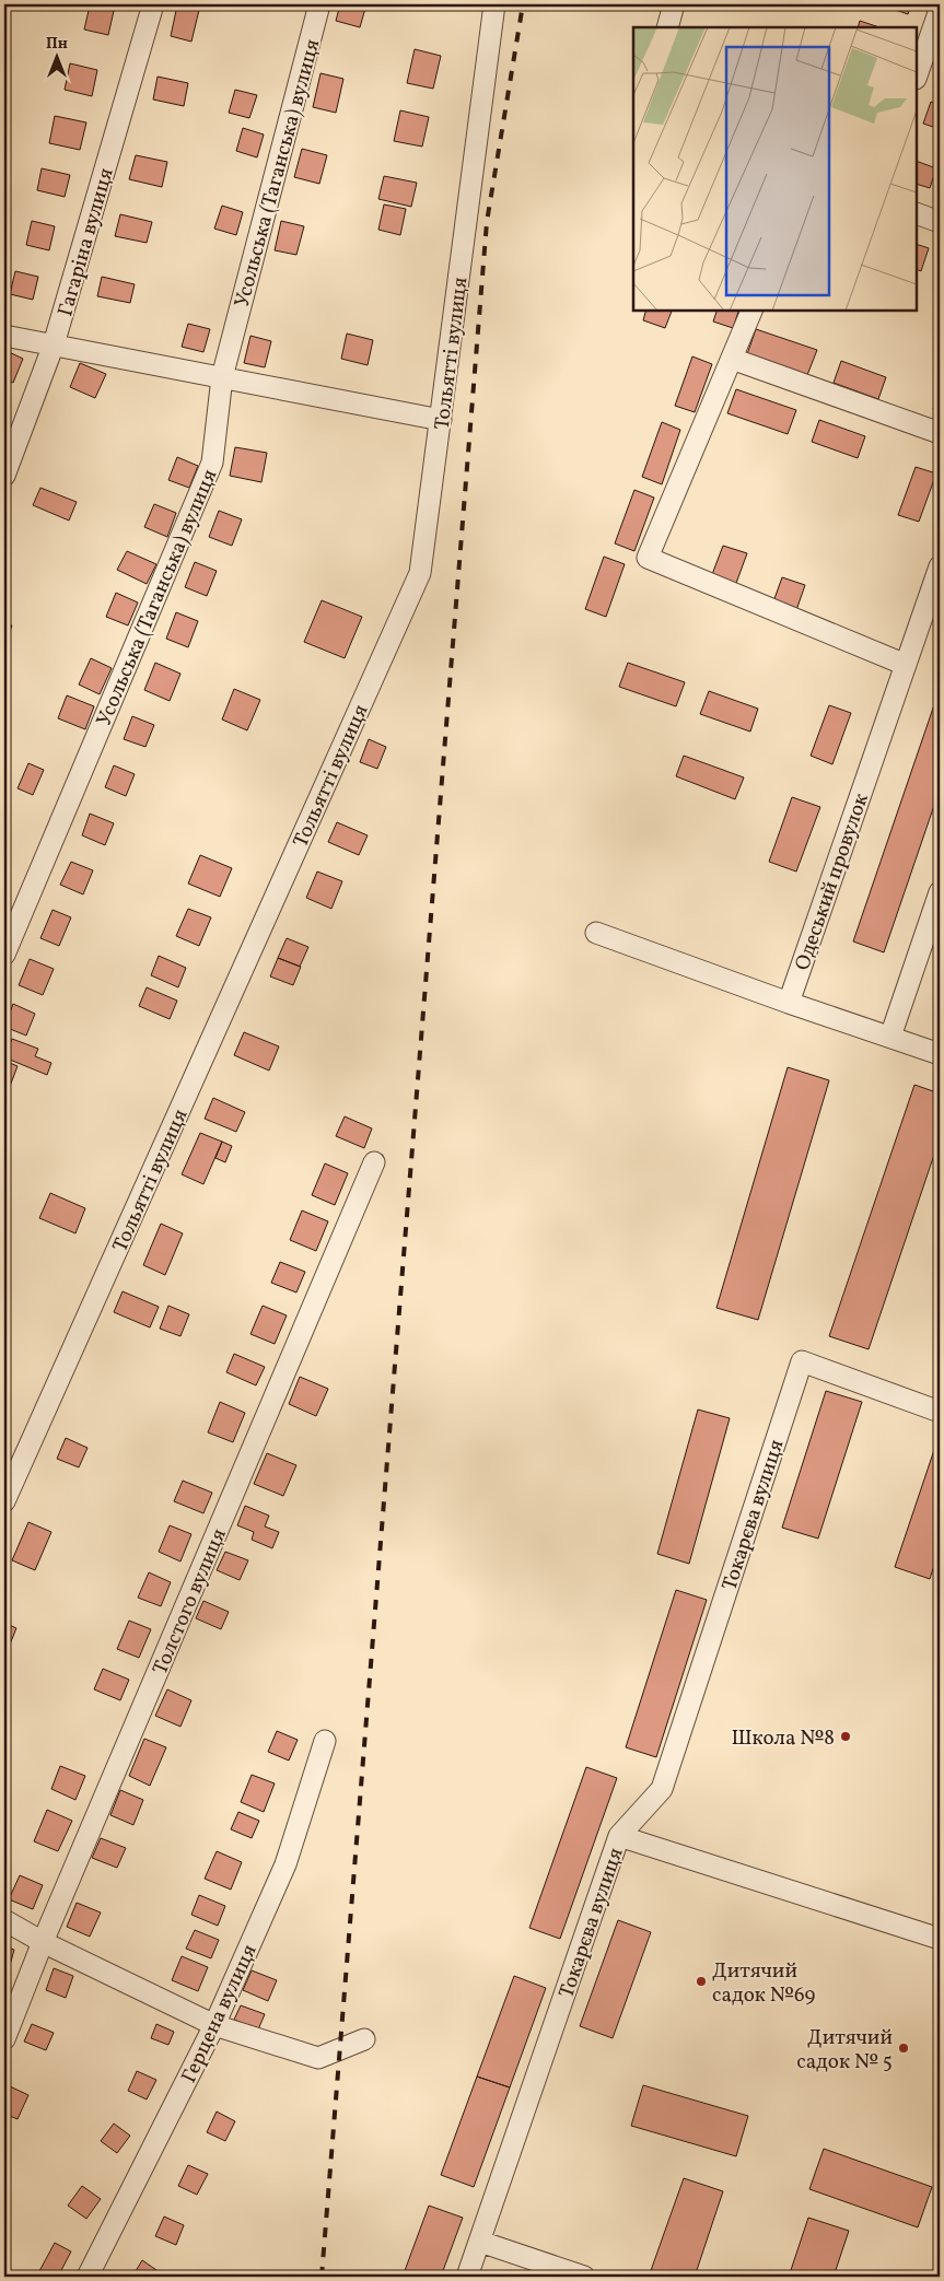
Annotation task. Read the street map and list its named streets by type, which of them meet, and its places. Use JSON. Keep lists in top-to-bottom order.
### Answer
{
  "streets": {
    "street": [
      "Усольська (Таганська) вулиця",
      "Гагаріна вулиця",
      "Тольятті вулиця",
      "Одеський провулок",
      "Токарєва вулиця",
      "Толстого вулиця",
      "Герцена вулиця"
    ]
  },
  "places": ["Школа №8", "Дитячий садок №69", "Дитячий садок № 5"],
  "north": "top"
}
